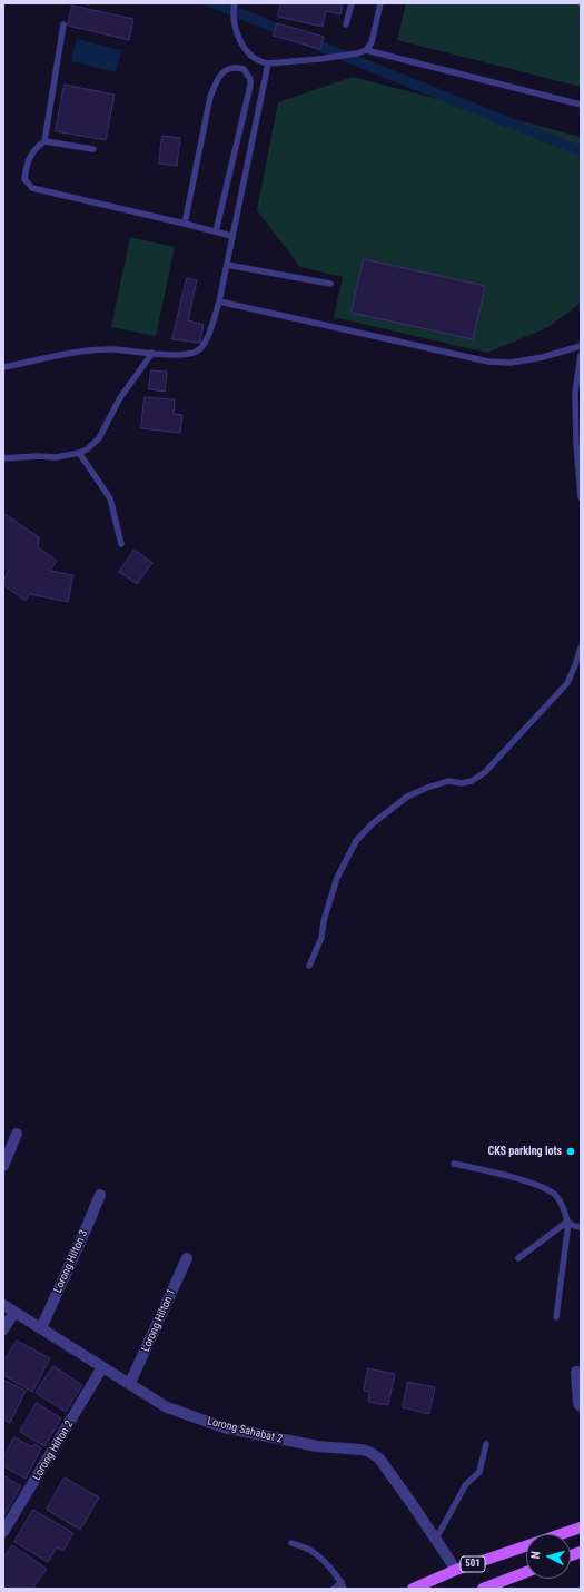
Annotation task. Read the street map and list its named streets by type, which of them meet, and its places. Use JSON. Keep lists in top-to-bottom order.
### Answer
{
  "streets": {
    "main road": ["501"],
    "street": [
      "Lorong Hilton 3",
      "Lorong Hilton 1",
      "Lorong Sahabat 2",
      "Lorong Hilton 2"
    ]
  },
  "crossings": [
    ["Lorong Hilton 3", "Lorong Sahabat 2"],
    ["Lorong Hilton 1", "Lorong Sahabat 2"],
    ["Lorong Sahabat 2", "Lorong Hilton 2"],
    ["Lorong Sahabat 2", "501"]
  ],
  "places": ["CKS parking lots"],
  "north": "left"
}
